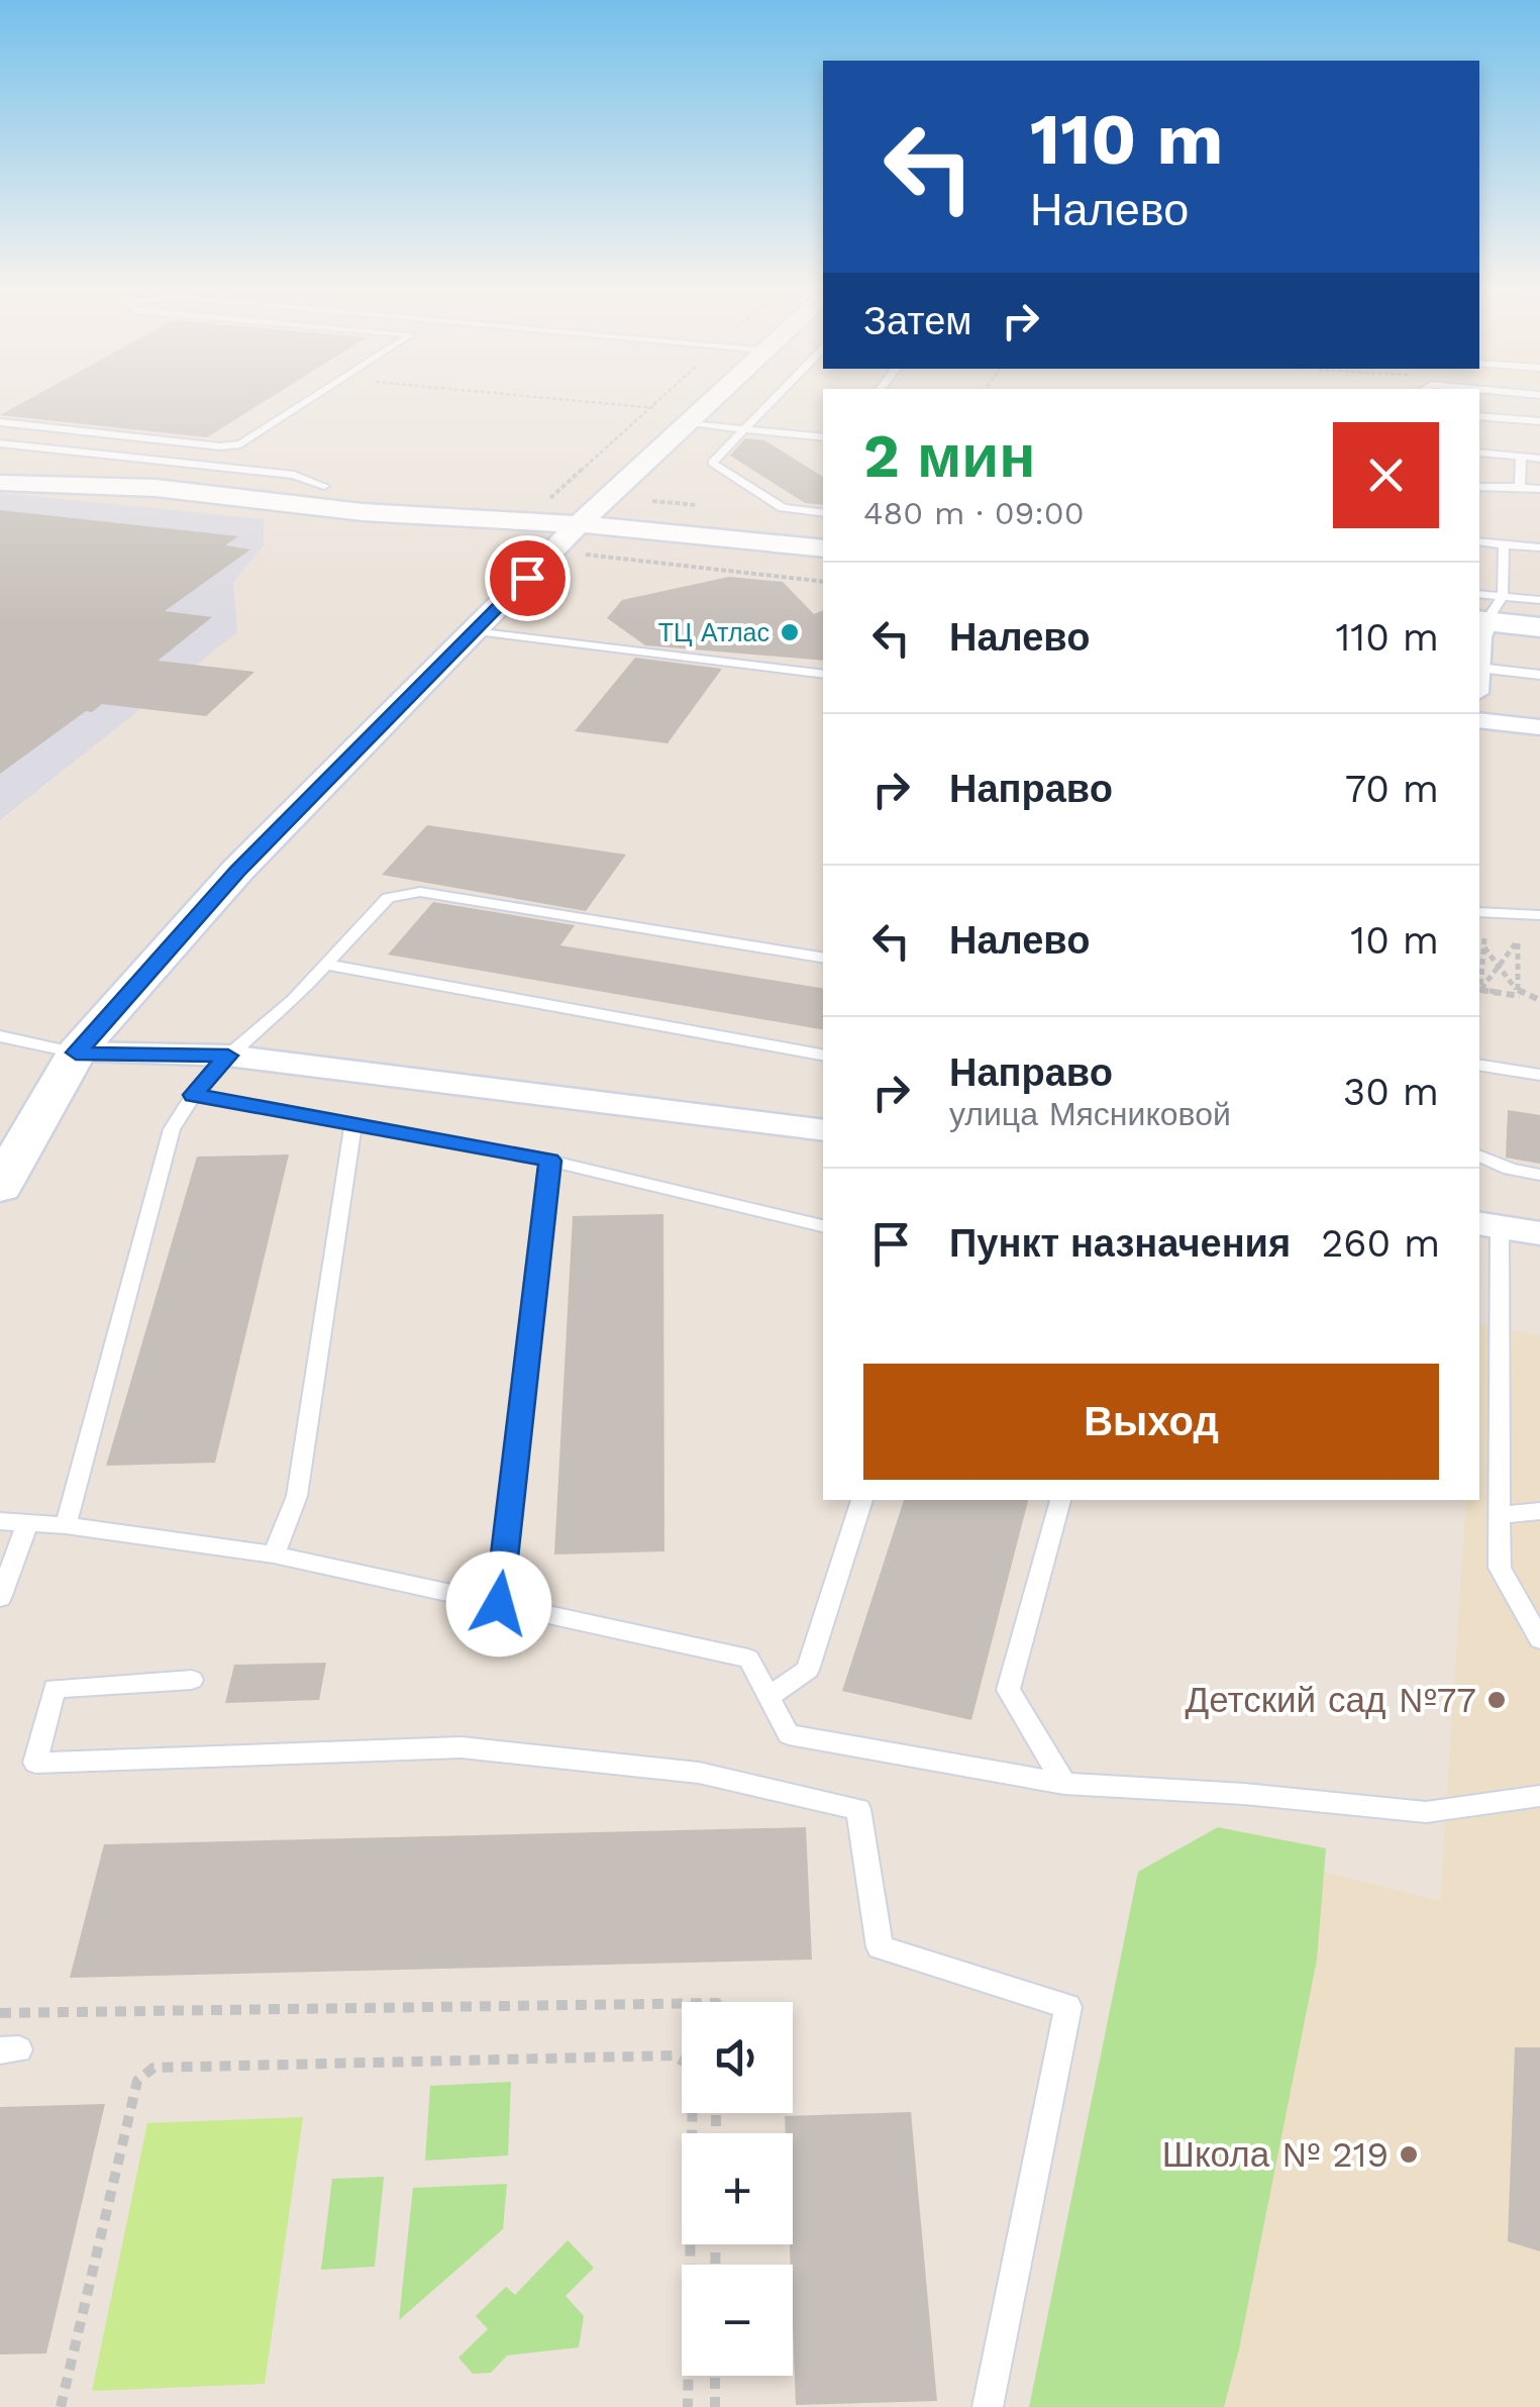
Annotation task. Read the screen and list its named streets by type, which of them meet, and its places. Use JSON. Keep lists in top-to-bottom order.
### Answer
{
  "places": ["ТЦ Атлас", "Детский сад №77", "Школа № 219"],
  "page": {
    "turn": ["110 m", "Налево"],
    "then": "Затем",
    "heading": ["2 мин", "480 m · 09:00"],
    "list": [
      {
        "name": "Налево",
        "value": "110 m"
      },
      {
        "name": "Направо",
        "value": "70 m"
      },
      {
        "name": "Налево",
        "value": "10 m"
      },
      {
        "name": "Направо",
        "note": "улица Мясниковой",
        "value": "30 m"
      },
      {
        "name": "Пункт назначения",
        "value": "260 m"
      }
    ],
    "buttons": "Выход",
    "map_buttons": ["+", "−"]
  }
}
